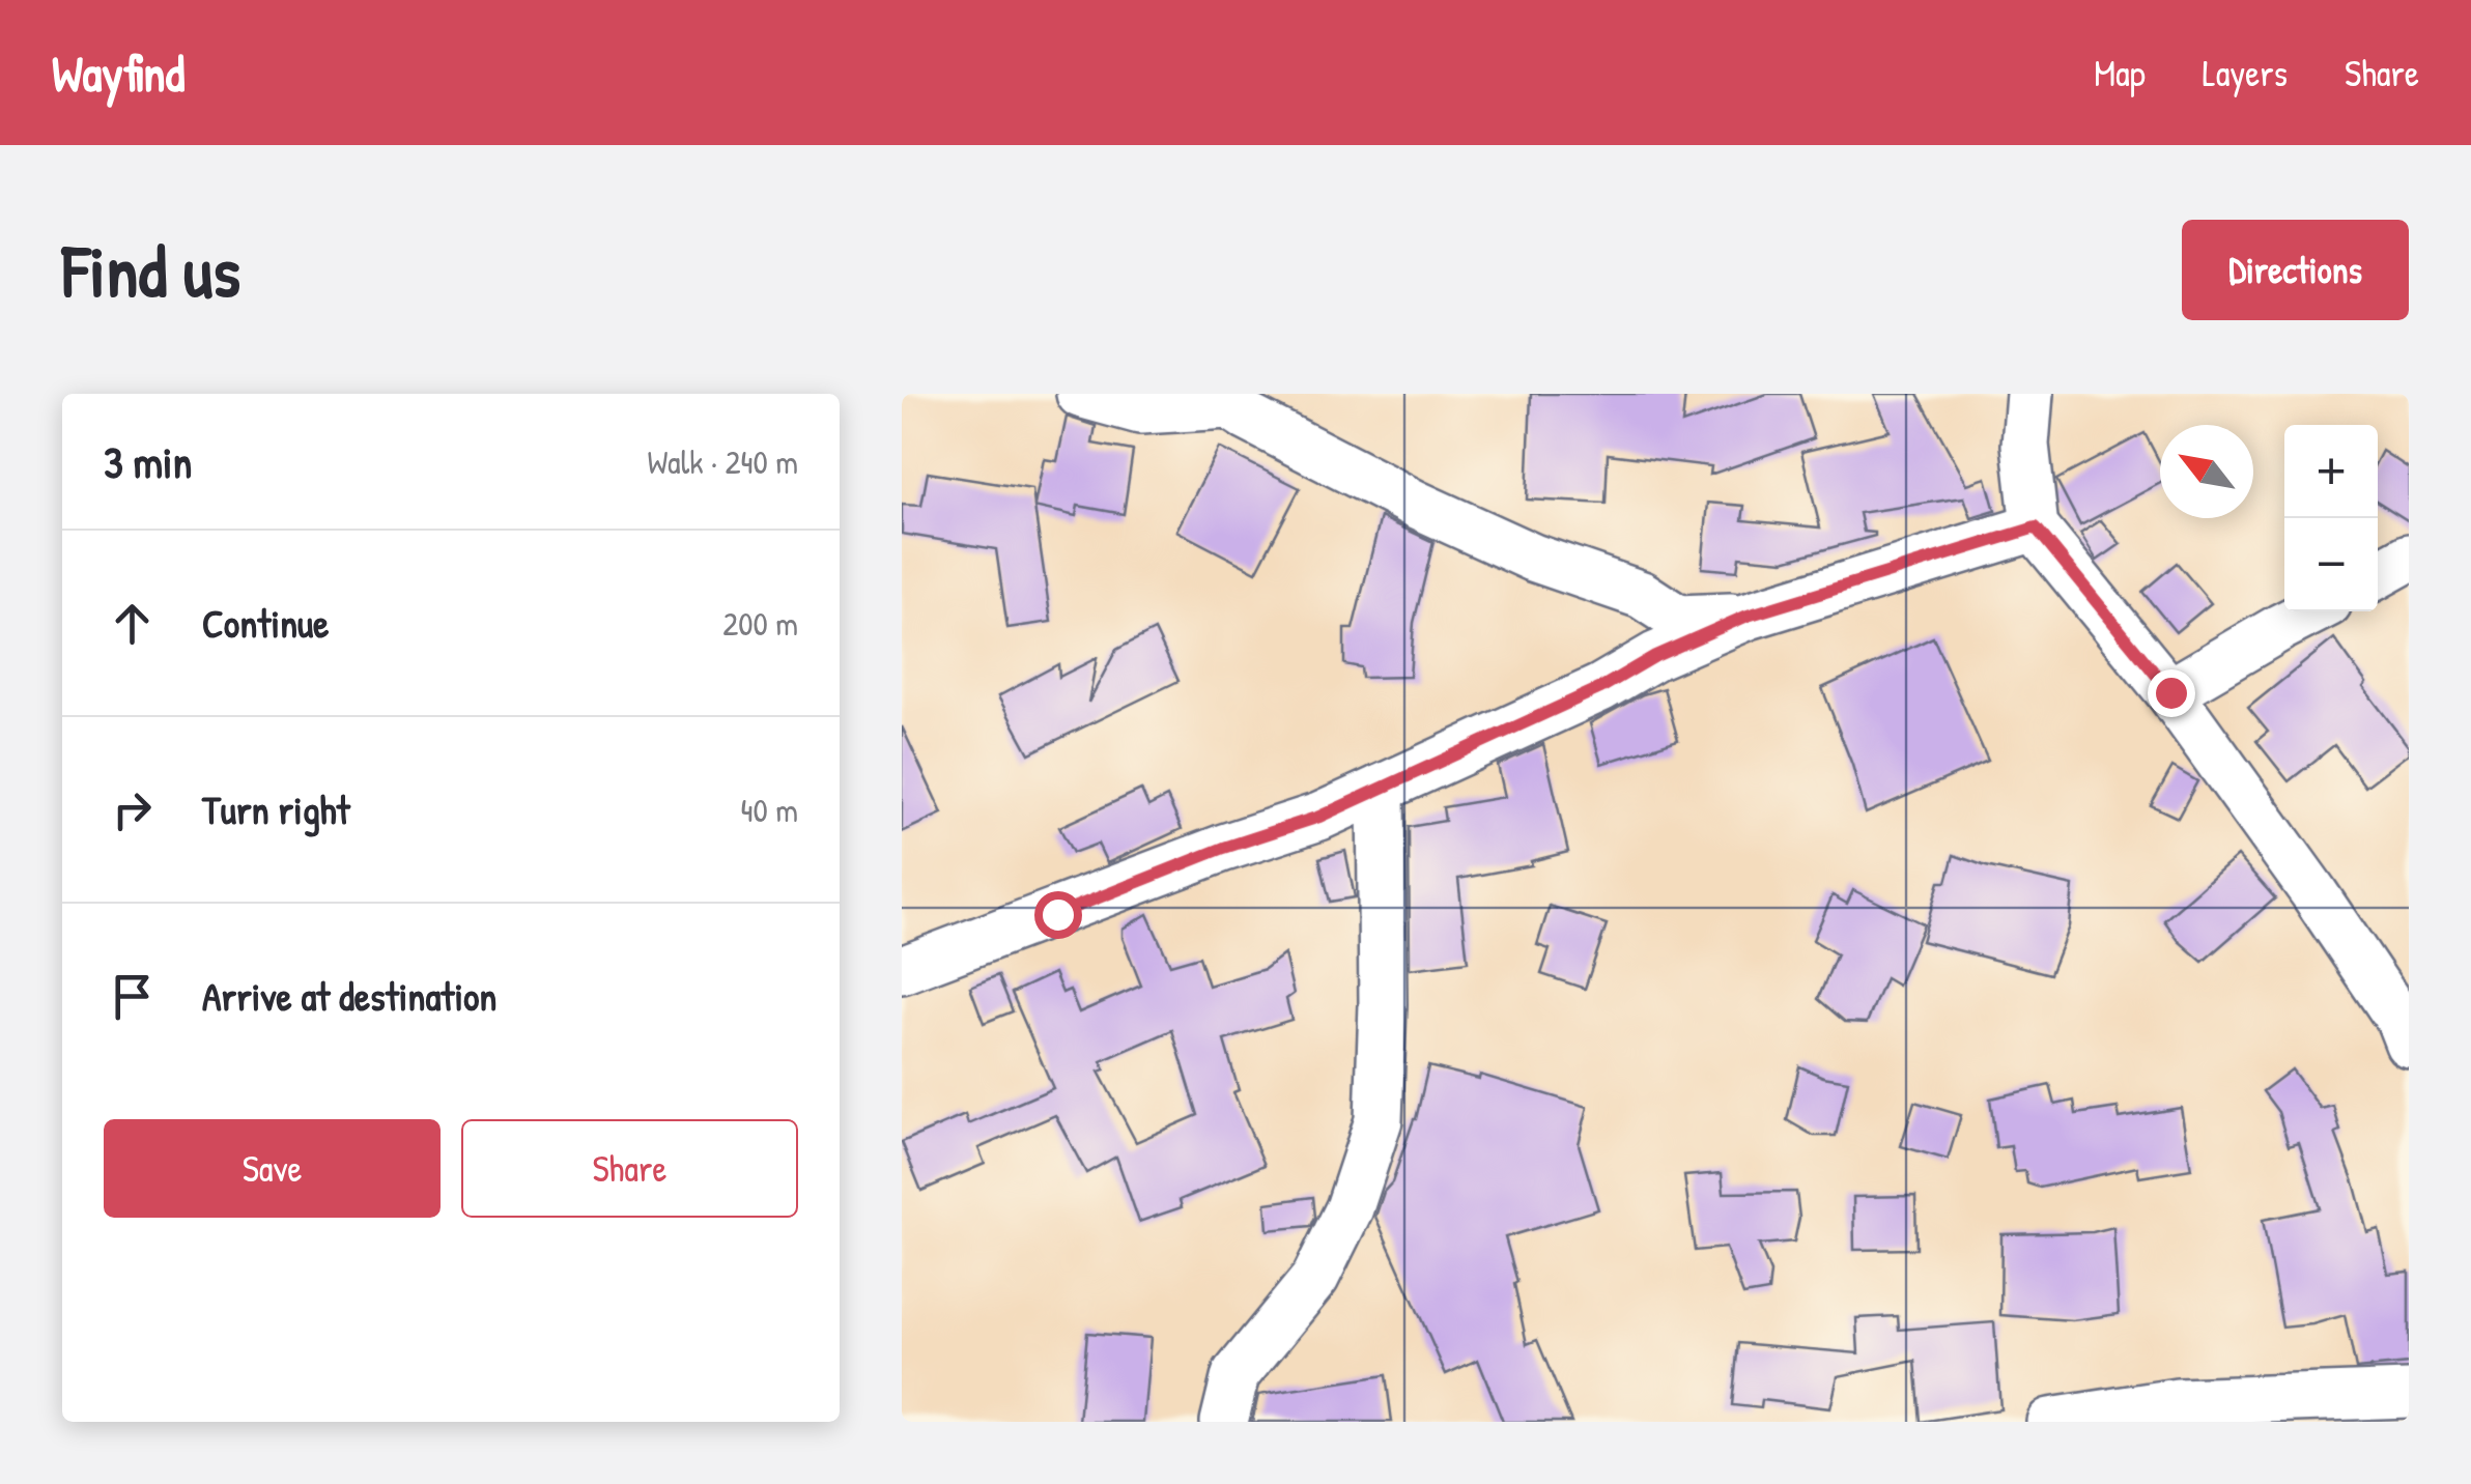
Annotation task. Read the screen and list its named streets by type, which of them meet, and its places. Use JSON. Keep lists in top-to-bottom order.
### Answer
{
  "north": "top left",
  "page": {
    "header": "Wayfind",
    "nav": ["Map", "Layers", "Share"],
    "buttons": [
      "Directions",
      ["Save", "Share"]
    ],
    "title": "Find us",
    "heading": ["3 min", "Walk · 240 m"],
    "map_buttons": ["+", "−"],
    "list": [
      ["Continue", "200 m"],
      ["Turn right", "40 m"],
      "Arrive at destination"
    ]
  }
}
